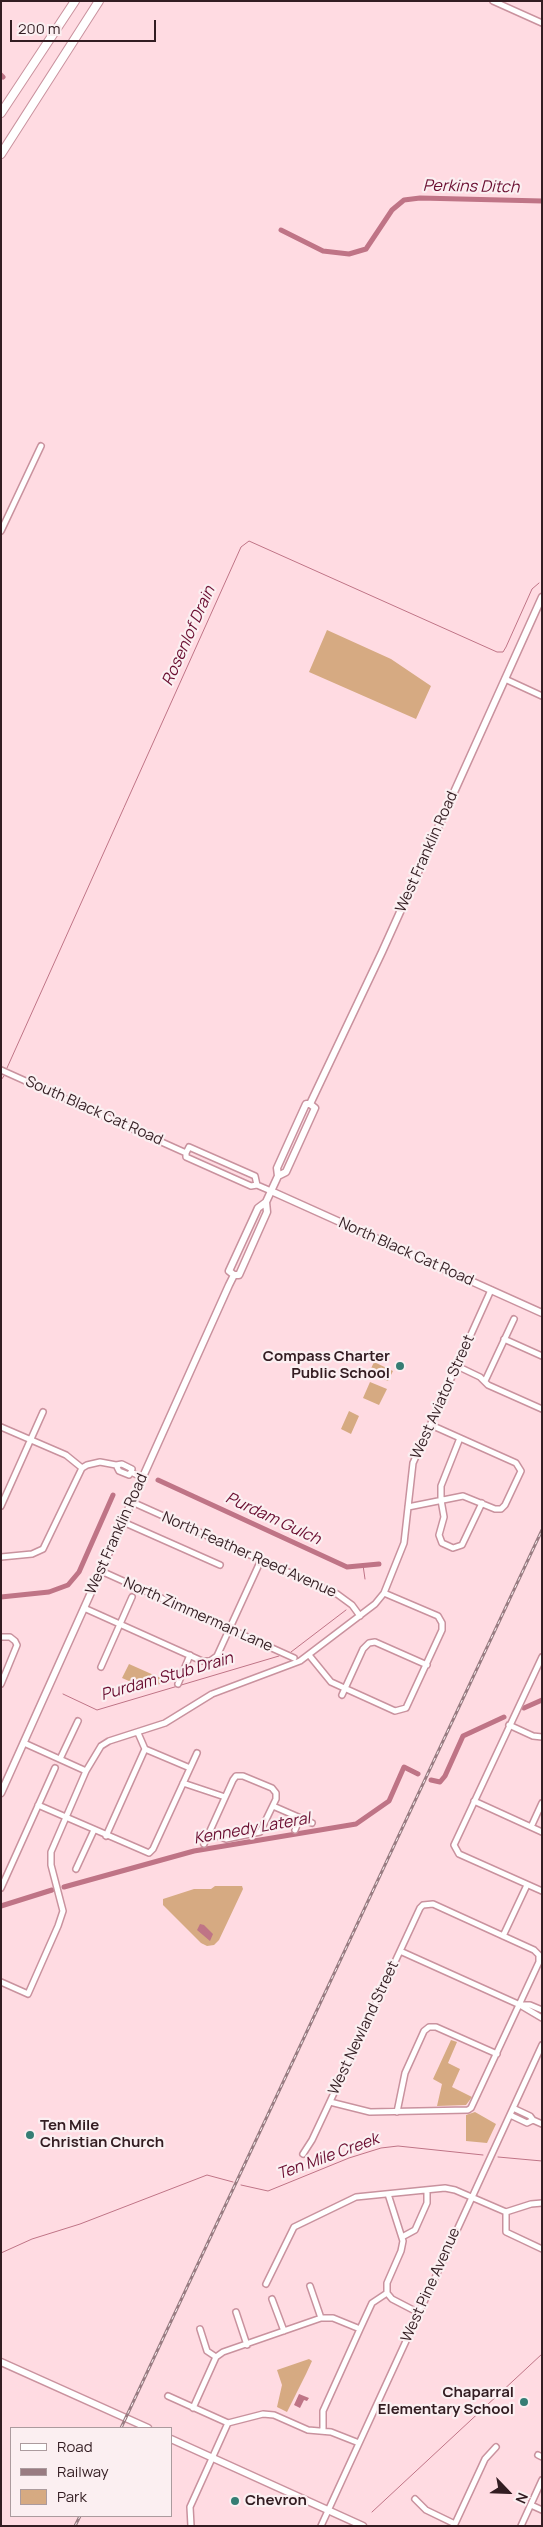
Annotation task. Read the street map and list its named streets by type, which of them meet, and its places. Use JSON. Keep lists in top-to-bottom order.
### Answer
{
  "streets": {
    "main road": ["West Franklin Road", "North Black Cat Road"],
    "street": [
      "South Black Cat Road",
      "West Aviator Street",
      "North Feather Reed Avenue",
      "North Zimmerman Lane",
      "West Newland Street",
      "West Pine Avenue"
    ]
  },
  "crossings": [
    ["West Franklin Road", "South Black Cat Road"],
    ["West Franklin Road", "North Black Cat Road"],
    ["West Franklin Road", "North Feather Reed Avenue"],
    ["West Franklin Road", "North Zimmerman Lane"],
    ["South Black Cat Road", "North Black Cat Road"],
    ["North Black Cat Road", "West Aviator Street"]
  ],
  "water": [
    "Perkins Ditch",
    "Rosenlof Drain",
    "Purdam Gulch",
    "Purdam Stub Drain",
    "Kennedy Lateral",
    "Ten Mile Creek"
  ],
  "places": [
    "Compass Charter Public School",
    "Ten Mile Christian Church",
    "Chaparral Elementary School",
    "Chevron"
  ],
  "legend": ["Road", "Railway", "Park"],
  "scale_bar": "200 m",
  "north": "bottom right"
}
